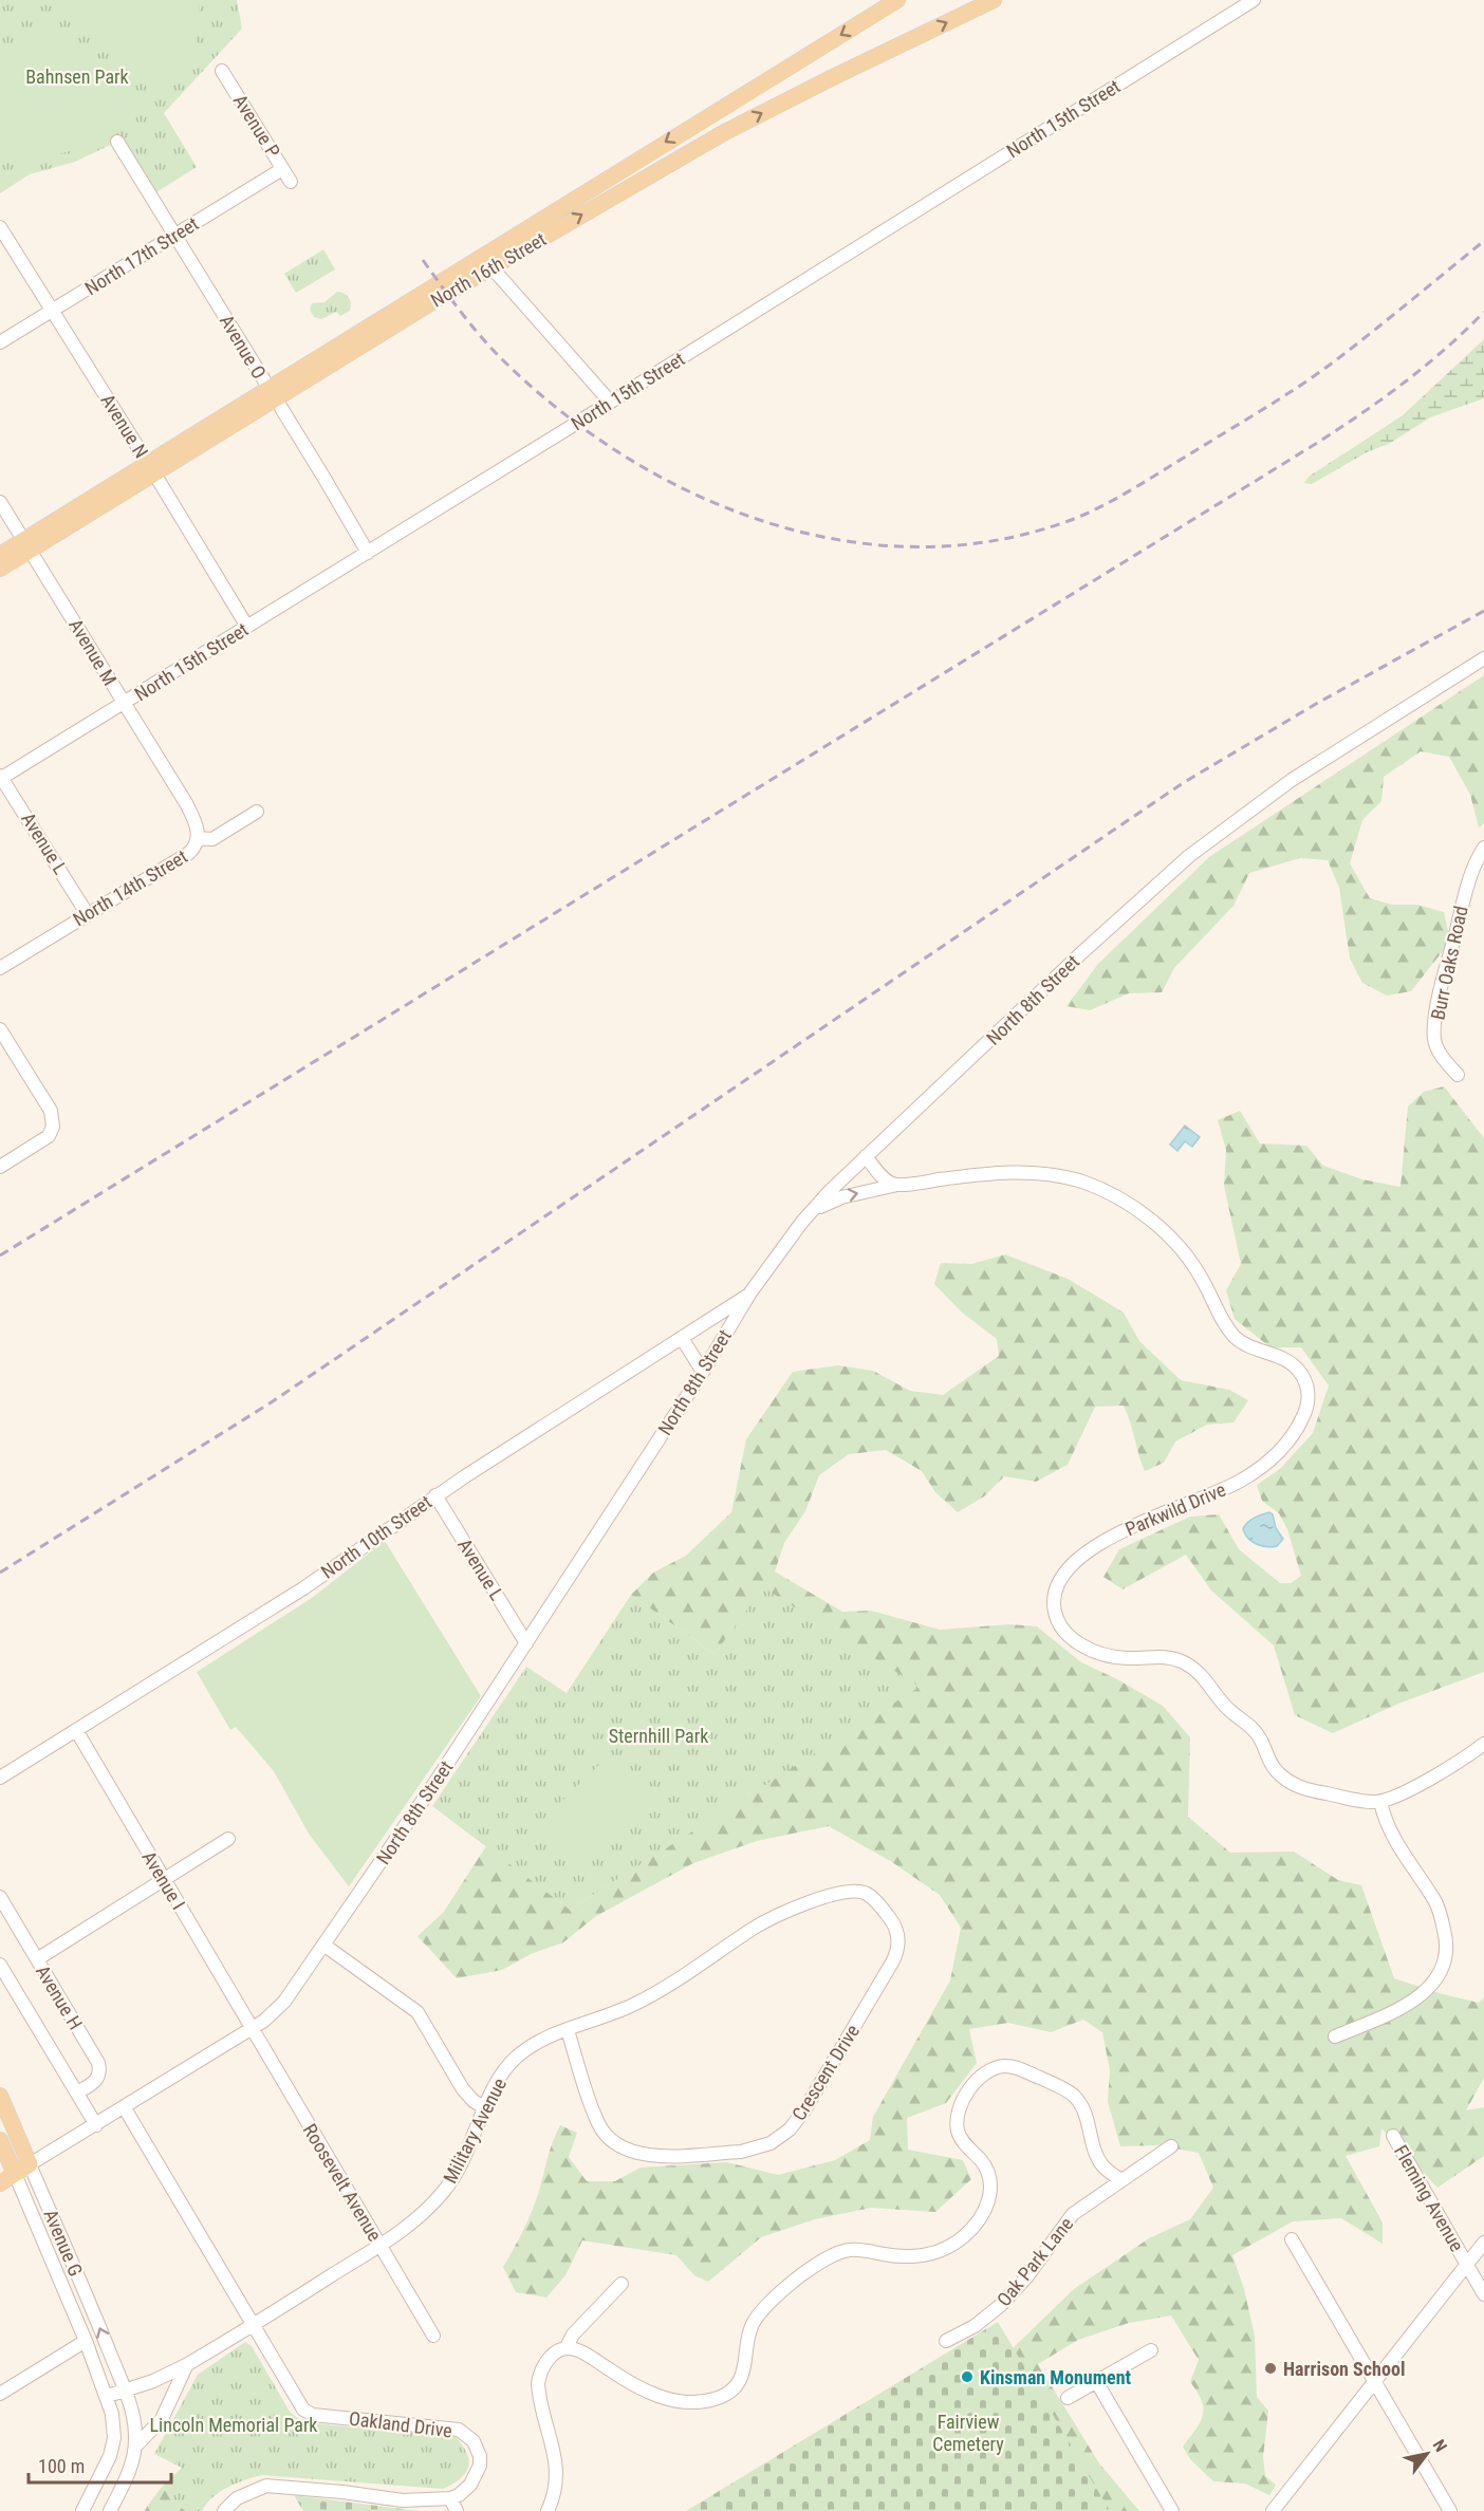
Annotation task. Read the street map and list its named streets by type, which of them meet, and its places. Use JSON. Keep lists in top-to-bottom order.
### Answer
{
  "streets": {
    "main road": ["North 16th Street", "North 8th Street", "Avenue G"],
    "street": [
      "North 15th Street",
      "Avenue P",
      "North 17th Street",
      "Avenue O",
      "Avenue N",
      "Avenue M",
      "Avenue L",
      "North 14th Street",
      "Burr Oaks Road",
      "Parkwild Drive",
      "North 10th Street",
      "Avenue I",
      "Avenue H",
      "Crescent Drive",
      "Military Avenue",
      "Roosevelt Avenue",
      "Fleming Avenue",
      "Oak Park Lane",
      "Oakland Drive"
    ]
  },
  "crossings": [
    ["North 15th Street", "Avenue O"],
    ["North 15th Street", "Avenue N"],
    ["North 15th Street", "Avenue M"],
    ["North 15th Street", "Avenue L"],
    ["Avenue P", "North 17th Street"],
    ["North 17th Street", "Avenue O"],
    ["North 17th Street", "Avenue N"],
    ["North 16th Street", "Avenue O"],
    ["North 16th Street", "Avenue N"],
    ["North 16th Street", "Avenue M"],
    ["Avenue M", "North 14th Street"],
    ["Avenue L", "North 14th Street"],
    ["Avenue L", "North 8th Street"],
    ["Avenue L", "North 10th Street"],
    ["North 8th Street", "Parkwild Drive"],
    ["North 8th Street", "North 10th Street"],
    ["North 8th Street", "Avenue I"],
    ["North 8th Street", "Roosevelt Avenue"],
    ["North 8th Street", "Avenue G"],
    ["North 8th Street", "Oakland Drive"],
    ["North 10th Street", "Avenue I"],
    ["Avenue I", "Roosevelt Avenue"],
    ["Crescent Drive", "Military Avenue"],
    ["Military Avenue", "Roosevelt Avenue"],
    ["Military Avenue", "Avenue G"],
    ["Military Avenue", "Oakland Drive"]
  ],
  "parks": [
    "Bahnsen Park",
    "Sternhill Park",
    "Fairview Cemetery",
    "Lincoln Memorial Park"
  ],
  "places": ["Harrison School", "Kinsman Monument"],
  "scale_bar": "100 m",
  "north": "top right"
}
